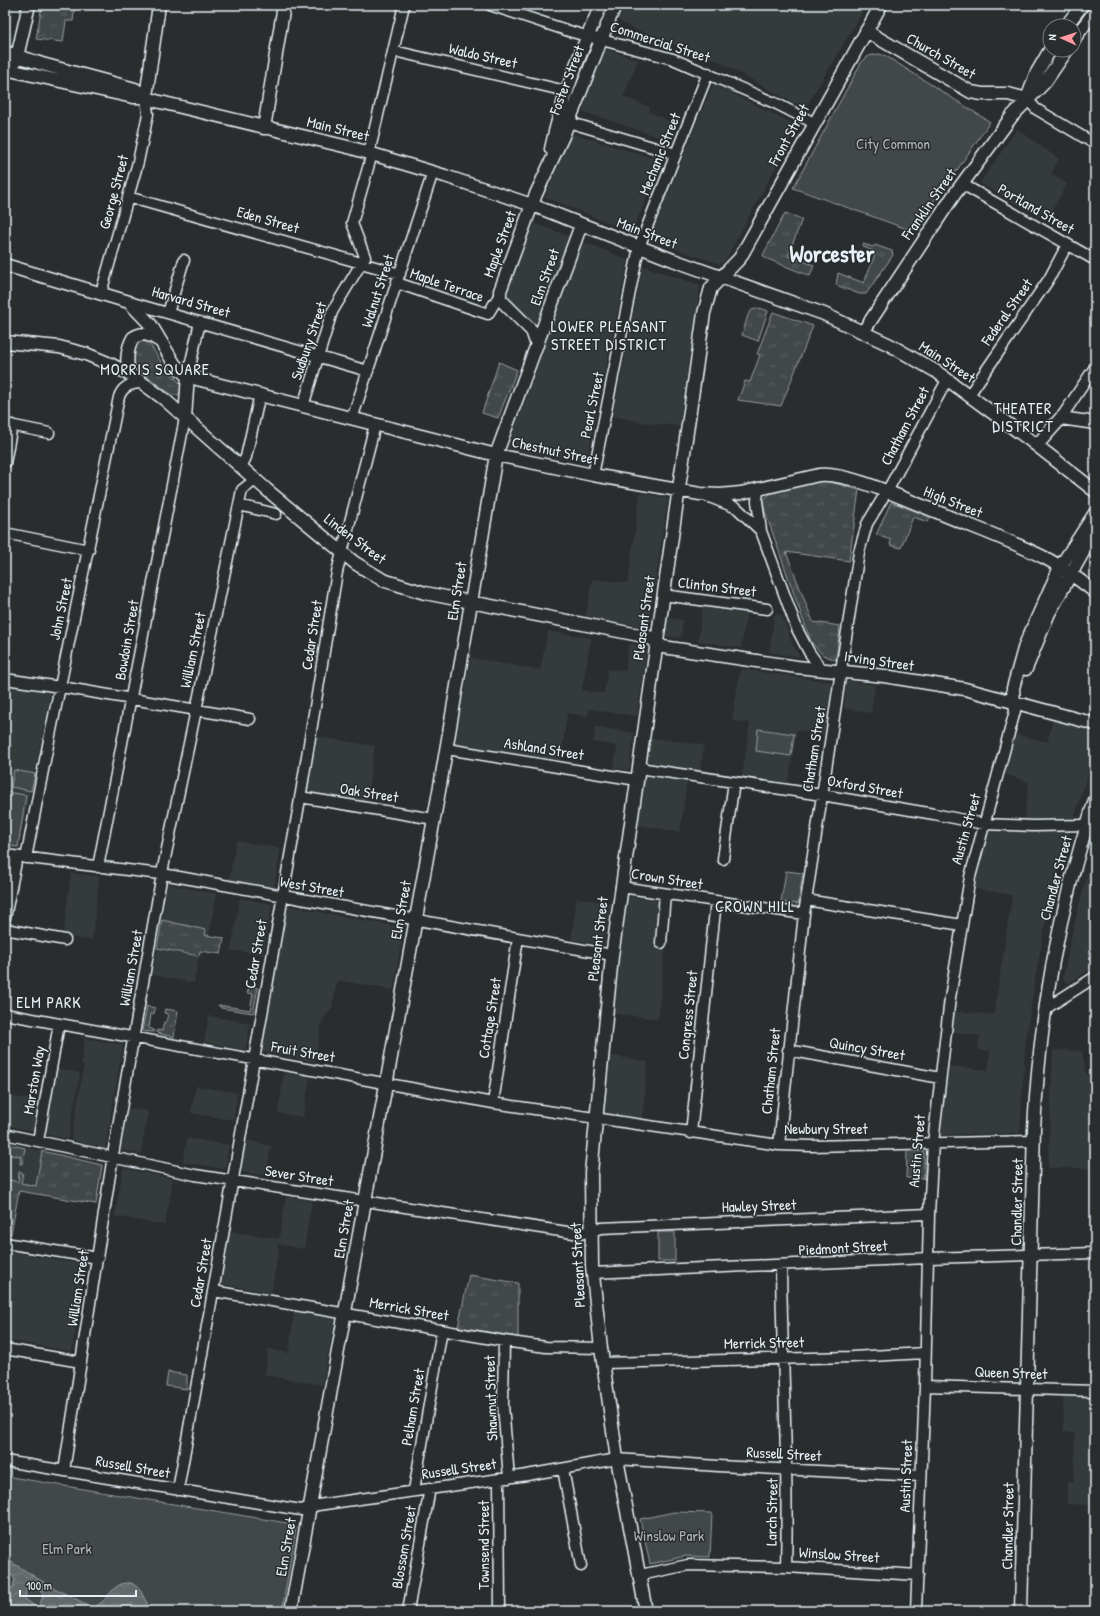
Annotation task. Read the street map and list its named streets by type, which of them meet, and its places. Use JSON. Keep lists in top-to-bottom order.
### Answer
{
  "streets": {
    "main road": [
      "Church Street",
      "Foster Street",
      "Main Street",
      "Front Street",
      "Franklin Street",
      "Maple Street",
      "Elm Street",
      "Harvard Street",
      "Chestnut Street",
      "High Street",
      "Linden Street",
      "Pleasant Street",
      "Irving Street",
      "Austin Street",
      "Chandler Street"
    ],
    "street": [
      "Commercial Street",
      "Waldo Street",
      "Mechanic Street",
      "George Street",
      "Portland Street",
      "Eden Street",
      "Maple Terrace",
      "Walnut Street",
      "Federal Street",
      "Sudbury Street",
      "Pearl Street",
      "Chatham Street",
      "Clinton Street",
      "John Street",
      "Cedar Street",
      "Bowdoin Street",
      "William Street",
      "Ashland Street",
      "Oxford Street",
      "Oak Street",
      "Crown Street",
      "West Street",
      "Congress Street",
      "Cottage Street",
      "Quincy Street",
      "Fruit Street",
      "Marston Way",
      "Newbury Street",
      "Sever Street",
      "Hawley Street",
      "Piedmont Street",
      "Merrick Street",
      "Queen Street",
      "Shawmut Street",
      "Pelham Street",
      "Russell Street",
      "Larch Street",
      "Townsend Street",
      "Blossom Street",
      "Winslow Street"
    ]
  },
  "crossings": [
    ["Commercial Street", "Foster Street"],
    ["Commercial Street", "Front Street"],
    ["Commercial Street", "Mechanic Street"],
    ["Waldo Street", "Foster Street"],
    ["Church Street", "Front Street"],
    ["Church Street", "Franklin Street"],
    ["Foster Street", "Main Street"],
    ["Foster Street", "Maple Street"],
    ["Main Street", "Front Street"],
    ["Main Street", "Mechanic Street"],
    ["Main Street", "George Street"],
    ["Main Street", "Franklin Street"],
    ["Main Street", "Maple Street"],
    ["Main Street", "Elm Street"],
    ["Main Street", "Walnut Street"],
    ["Main Street", "Federal Street"],
    ["Main Street", "Pearl Street"],
    ["Main Street", "Chatham Street"],
    ["Main Street", "Pleasant Street"],
    ["Front Street", "Pleasant Street"],
    ["Mechanic Street", "Pearl Street"],
    ["George Street", "Eden Street"],
    ["George Street", "Harvard Street"],
    ["Franklin Street", "Portland Street"],
    ["Portland Street", "Federal Street"],
    ["Eden Street", "Maple Terrace"],
    ["Eden Street", "Walnut Street"],
    ["Eden Street", "Sudbury Street"],
    ["Maple Street", "Elm Street"],
    ["Maple Street", "Maple Terrace"],
    ["Elm Street", "Chestnut Street"],
    ["Elm Street", "Linden Street"],
    ["Elm Street", "Ashland Street"],
    ["Elm Street", "Oak Street"],
    ["Elm Street", "West Street"],
    ["Elm Street", "Fruit Street"],
    ["Elm Street", "Sever Street"],
    ["Elm Street", "Merrick Street"],
    ["Elm Street", "Russell Street"],
    ["Maple Terrace", "Walnut Street"],
    ["Walnut Street", "Harvard Street"],
    ["Walnut Street", "Chestnut Street"],
    ["Harvard Street", "Sudbury Street"],
    ["Sudbury Street", "Chestnut Street"],
    ["Pearl Street", "Chestnut Street"],
    ["Chatham Street", "High Street"],
    ["Chatham Street", "Irving Street"],
    ["Chatham Street", "Oxford Street"],
    ["Chatham Street", "Crown Street"],
    ["Chatham Street", "Quincy Street"],
    ["Chatham Street", "Newbury Street"],
    ["Chestnut Street", "High Street"],
    ["Chestnut Street", "Pleasant Street"],
    ["Chestnut Street", "Cedar Street"],
    ["Chestnut Street", "Irving Street"],
    ["High Street", "Austin Street"],
    ["Linden Street", "John Street"],
    ["Linden Street", "Pleasant Street"],
    ["Linden Street", "Cedar Street"],
    ["Linden Street", "Bowdoin Street"],
    ["Linden Street", "William Street"],
    ["Linden Street", "Irving Street"],
    ["Clinton Street", "Pleasant Street"],
    ["John Street", "West Street"],
    ["Pleasant Street", "Irving Street"],
    ["Pleasant Street", "Ashland Street"],
    ["Pleasant Street", "Oxford Street"],
    ["Pleasant Street", "Crown Street"],
    ["Pleasant Street", "West Street"],
    ["Pleasant Street", "Fruit Street"],
    ["Pleasant Street", "Newbury Street"],
    ["Pleasant Street", "Sever Street"],
    ["Pleasant Street", "Hawley Street"],
    ["Pleasant Street", "Piedmont Street"],
    ["Pleasant Street", "Merrick Street"],
    ["Pleasant Street", "Russell Street"],
    ["Pleasant Street", "Winslow Street"],
    ["Cedar Street", "Oak Street"],
    ["Cedar Street", "West Street"],
    ["Cedar Street", "Fruit Street"],
    ["Cedar Street", "Sever Street"],
    ["Cedar Street", "Merrick Street"],
    ["Cedar Street", "Russell Street"],
    ["Bowdoin Street", "West Street"],
    ["William Street", "West Street"],
    ["William Street", "Fruit Street"],
    ["William Street", "Sever Street"],
    ["William Street", "Russell Street"],
    ["Irving Street", "Austin Street"],
    ["Ashland Street", "Oxford Street"],
    ["Oxford Street", "Austin Street"],
    ["Oxford Street", "Chandler Street"],
    ["Austin Street", "Quincy Street"],
    ["Austin Street", "Newbury Street"],
    ["Austin Street", "Hawley Street"],
    ["Austin Street", "Piedmont Street"],
    ["Austin Street", "Merrick Street"],
    ["Austin Street", "Queen Street"],
    ["Austin Street", "Russell Street"],
    ["Austin Street", "Winslow Street"],
    ["Chandler Street", "Newbury Street"],
    ["Chandler Street", "Piedmont Street"],
    ["Chandler Street", "Queen Street"],
    ["Crown Street", "Congress Street"],
    ["West Street", "Cottage Street"],
    ["Congress Street", "Newbury Street"],
    ["Cottage Street", "Fruit Street"],
    ["Fruit Street", "Marston Way"],
    ["Fruit Street", "Newbury Street"],
    ["Marston Way", "Sever Street"],
    ["Sever Street", "Hawley Street"],
    ["Piedmont Street", "Larch Street"],
    ["Merrick Street", "Shawmut Street"],
    ["Merrick Street", "Pelham Street"],
    ["Merrick Street", "Larch Street"],
    ["Shawmut Street", "Russell Street"],
    ["Shawmut Street", "Townsend Street"],
    ["Pelham Street", "Russell Street"],
    ["Russell Street", "Larch Street"],
    ["Russell Street", "Townsend Street"],
    ["Russell Street", "Blossom Street"],
    ["Larch Street", "Winslow Street"]
  ],
  "districts": [
    "Worcester",
    "LOWER PLEASANT STREET DISTRICT",
    "MORRIS SQUARE",
    "THEATER DISTRICT",
    "CROWN HILL",
    "ELM PARK"
  ],
  "parks": ["City Common", "Winslow Park", "Elm Park"],
  "scale_bar": "100 m",
  "north": "left"
}
